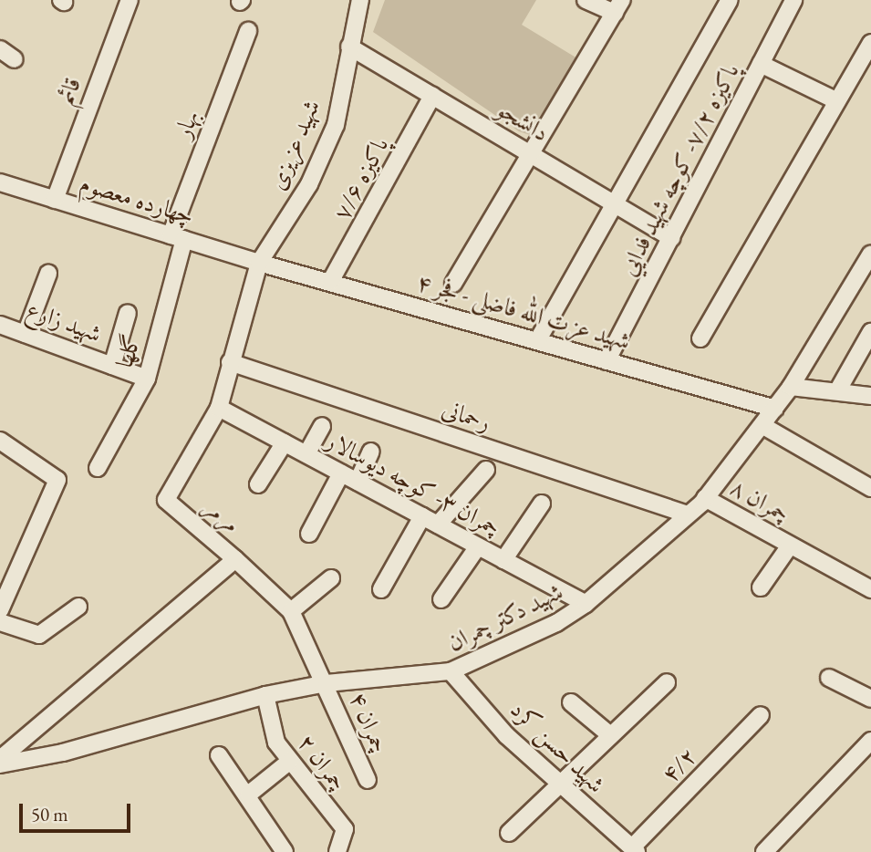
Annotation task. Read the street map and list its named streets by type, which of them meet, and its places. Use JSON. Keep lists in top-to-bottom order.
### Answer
{
  "streets": {
    "street": [
      "قائم",
      "دانشجو",
      "بهار",
      "شهید عزیزی",
      "پاکیزه ۷/۲- كوچه شهيد فدايي",
      "پاکیزه ۷/۶",
      "چهارده معصوم",
      "شهید عزت الله فاضلی - فجر ۴",
      "شهید زارع",
      "گلها",
      "رحمانی",
      "چمران ۳- كوچه ديوسالار",
      "چمران ۸",
      "مرمر",
      "شهید دکتر چمران",
      "چمران ۴",
      "شهید حسن کرد",
      "چمران ۲",
      "۴/۲"
    ]
  },
  "crossings": [
    ["قائم", "چهارده معصوم"],
    ["دانشجو", "شهید عزیزی"],
    ["دانشجو", "پاکیزه ۷/۲- كوچه شهيد فدايي"],
    ["دانشجو", "پاکیزه ۷/۶"],
    ["بهار", "چهارده معصوم"],
    ["بهار", "گلها"],
    ["شهید عزیزی", "چهارده معصوم"],
    ["شهید عزیزی", "شهید عزت الله فاضلی - فجر ۴"],
    ["شهید عزیزی", "مرمر"],
    ["پاکیزه ۷/۲- كوچه شهيد فدايي", "شهید عزت الله فاضلی - فجر ۴"],
    ["پاکیزه ۷/۶", "شهید عزت الله فاضلی - فجر ۴"],
    ["چهارده معصوم", "شهید عزت الله فاضلی - فجر ۴"],
    ["چهارده معصوم", "گلها"],
    ["چهارده معصوم", "مرمر"],
    ["شهید عزت الله فاضلی - فجر ۴", "مرمر"],
    ["شهید عزت الله فاضلی - فجر ۴", "شهید دکتر چمران"],
    ["شهید زارع", "گلها"],
    ["رحمانی", "مرمر"],
    ["رحمانی", "شهید دکتر چمران"],
    ["چمران ۳- كوچه ديوسالار", "مرمر"],
    ["چمران ۳- كوچه ديوسالار", "شهید دکتر چمران"],
    ["چمران ۸", "شهید دکتر چمران"],
    ["شهید دکتر چمران", "چمران ۴"],
    ["شهید دکتر چمران", "شهید حسن کرد"],
    ["شهید دکتر چمران", "چمران ۲"],
    ["شهید حسن کرد", "۴/۲"]
  ],
  "scale_bar": "50 m"
}
